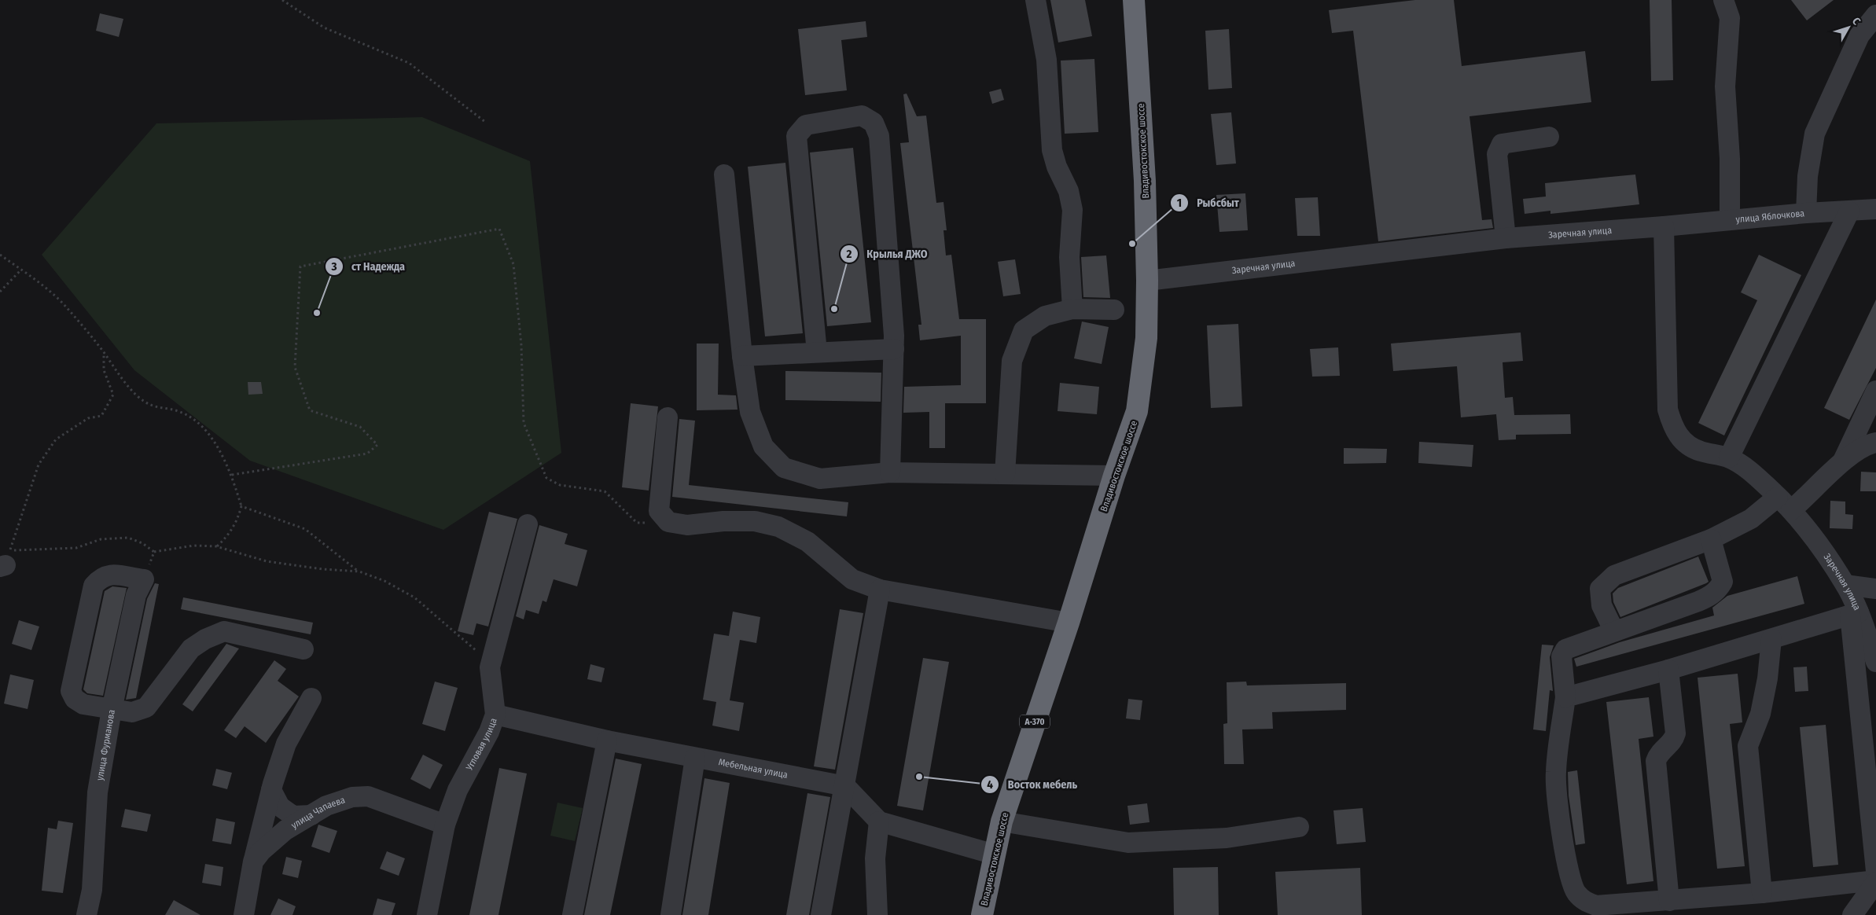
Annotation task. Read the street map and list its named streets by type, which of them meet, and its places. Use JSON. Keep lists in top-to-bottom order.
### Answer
{
  "streets": {
    "highway": ["Владивостокское шоссе", "А-370"],
    "street": [
      "улица Яблочкова",
      "Заречная улица",
      "Угловая улица",
      "улица Фурманова",
      "Мебельная улица",
      "улица Чапаева"
    ]
  },
  "crossings": [
    ["Владивостокское шоссе", "Заречная улица"],
    ["улица Яблочкова", "Заречная улица"],
    ["Угловая улица", "Мебельная улица"],
    ["Угловая улица", "улица Чапаева"]
  ],
  "places": [
    "Рыбсбыт",
    "Крылья ДЖО",
    "ст Надежда",
    "Восток мебель"
  ],
  "north": "top right"
}
